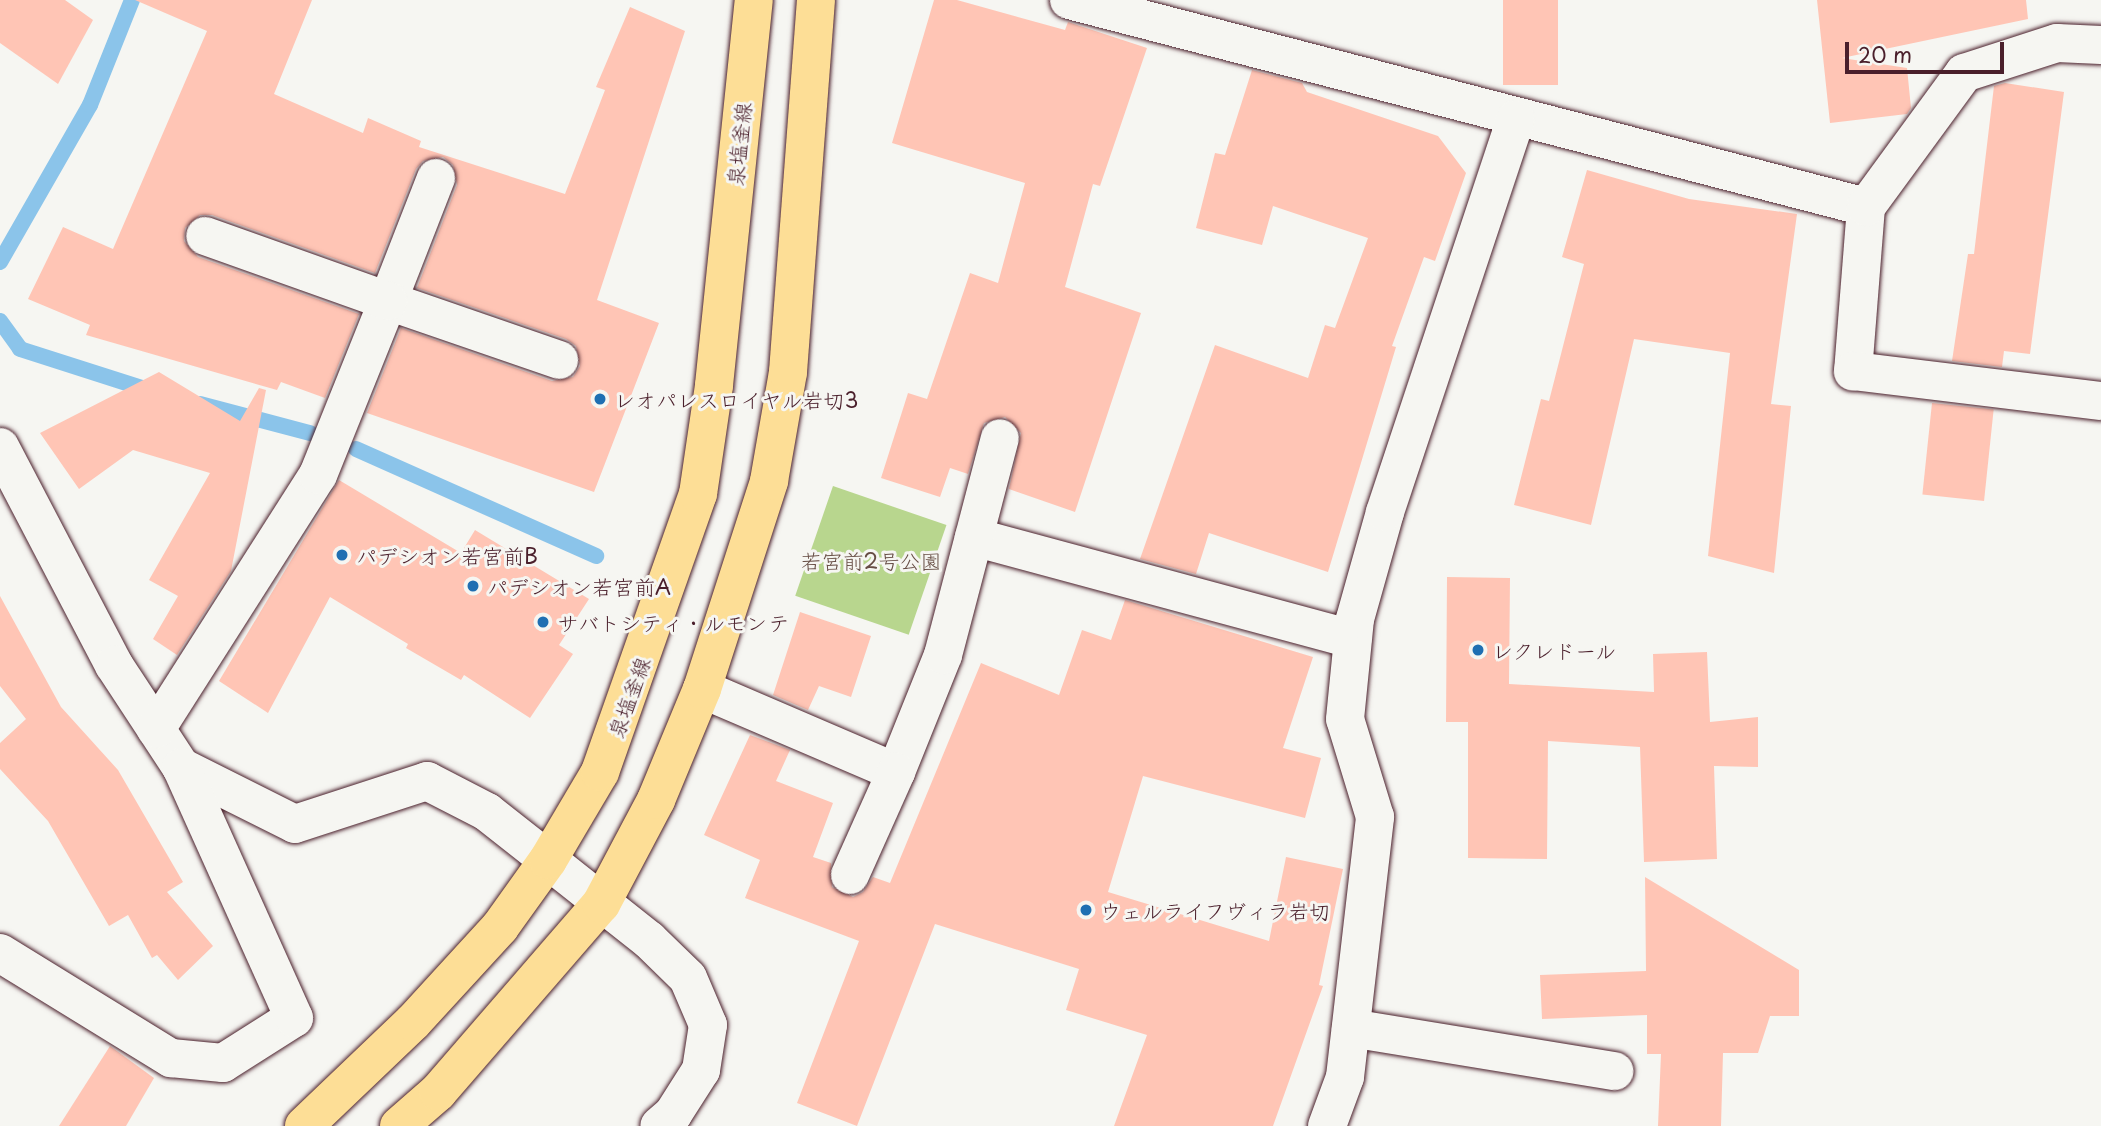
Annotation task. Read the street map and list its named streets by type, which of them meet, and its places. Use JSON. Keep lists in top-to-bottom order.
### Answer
{
  "streets": {
    "main road": ["泉塩釜線"]
  },
  "parks": ["若宮前2号公園"],
  "places": [
    "レオパレスロイヤル岩切3",
    "パデシオン若宮前B",
    "パデシオン若宮前A",
    "サバトシティ・ルモンテ",
    "レクレドール",
    "ウェルライフヴィラ岩切"
  ],
  "scale_bar": "20 m"
}
